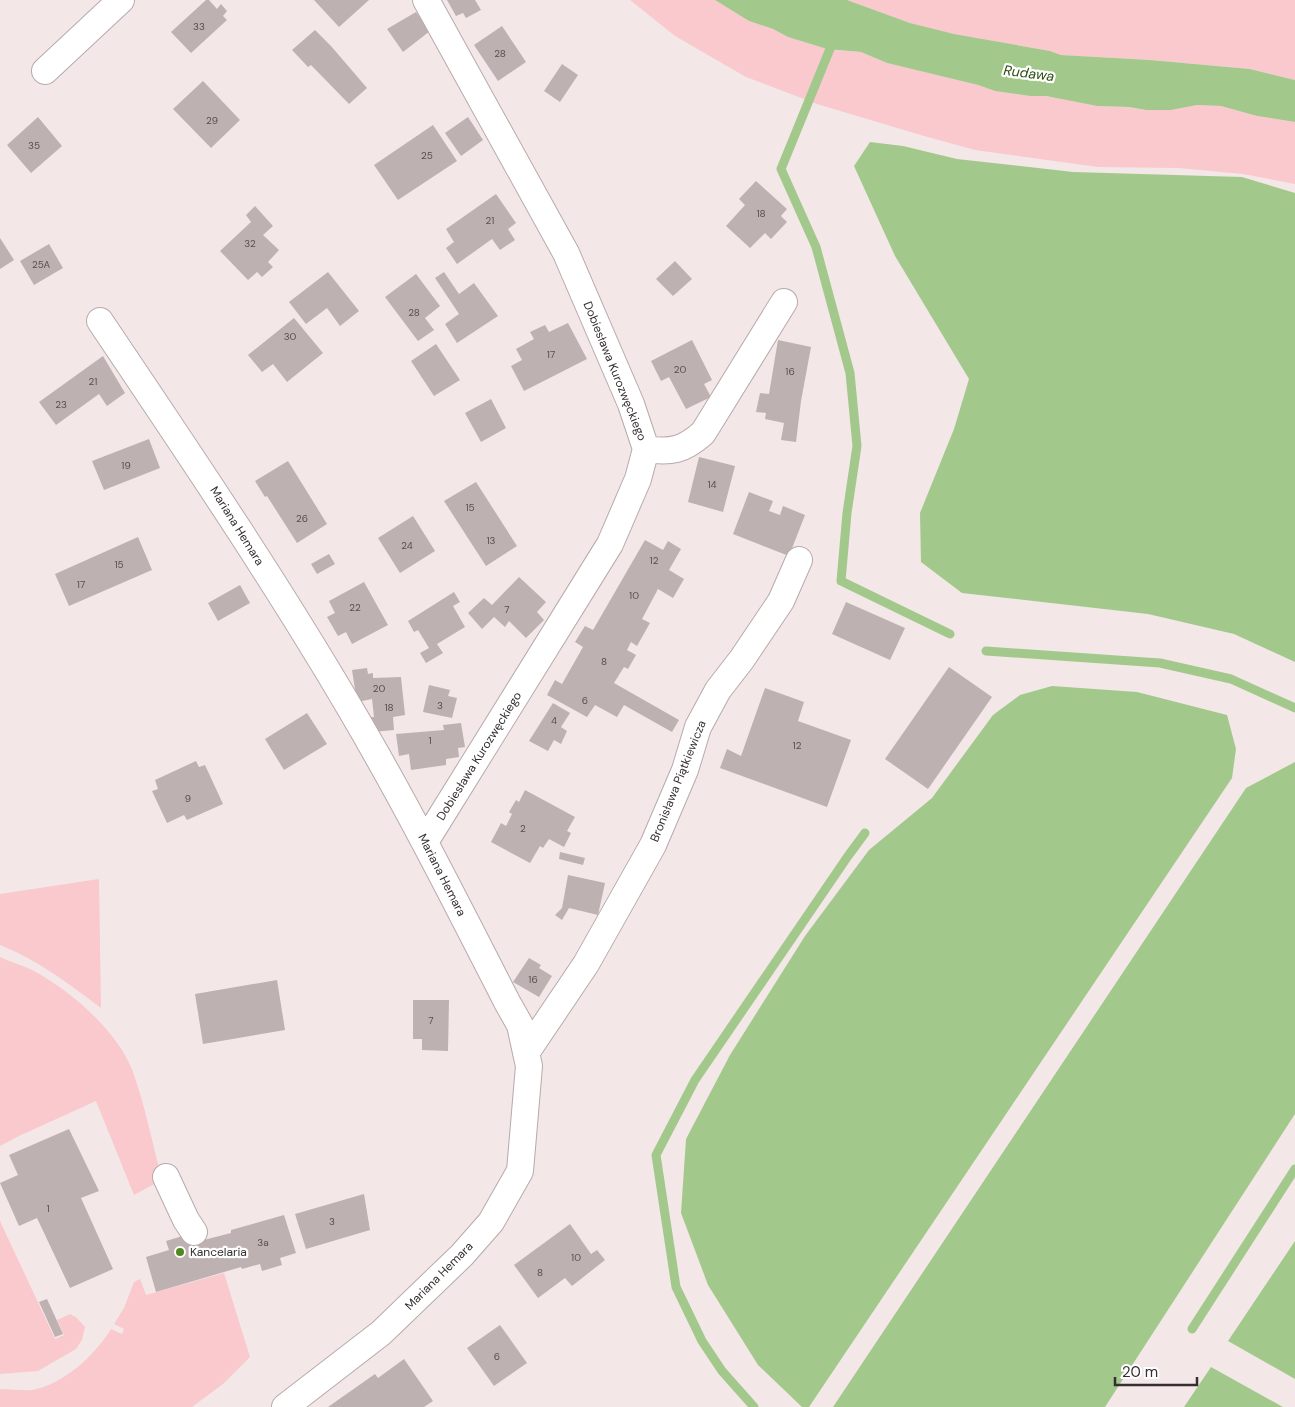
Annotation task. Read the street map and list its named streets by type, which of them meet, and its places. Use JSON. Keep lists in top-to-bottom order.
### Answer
{
  "streets": {
    "street": ["Dobiesława Kurozwęckiego", "Mariana Hemara", "Bronisława Piątkiewicza"]
  },
  "crossings": [
    ["Dobiesława Kurozwęckiego", "Mariana Hemara"],
    ["Mariana Hemara", "Bronisława Piątkiewicza"]
  ],
  "water": ["Rudawa"],
  "places": ["Kancelaria"],
  "house_numbers": [
    "33",
    "28",
    "29",
    "35",
    "25",
    "18",
    "21",
    "32",
    "25A",
    "28",
    "30",
    "17",
    "20",
    "16",
    "21",
    "23",
    "19",
    "14",
    "15",
    "26",
    "13",
    "24",
    "12",
    "15",
    "17",
    "10",
    "22",
    "7",
    "8",
    "20",
    "6",
    "3",
    "18",
    "4",
    "1",
    "12",
    "9",
    "2",
    "16",
    "7",
    "1",
    "3",
    "3a",
    "10",
    "8",
    "6"
  ],
  "scale_bar": "20 m"
}
